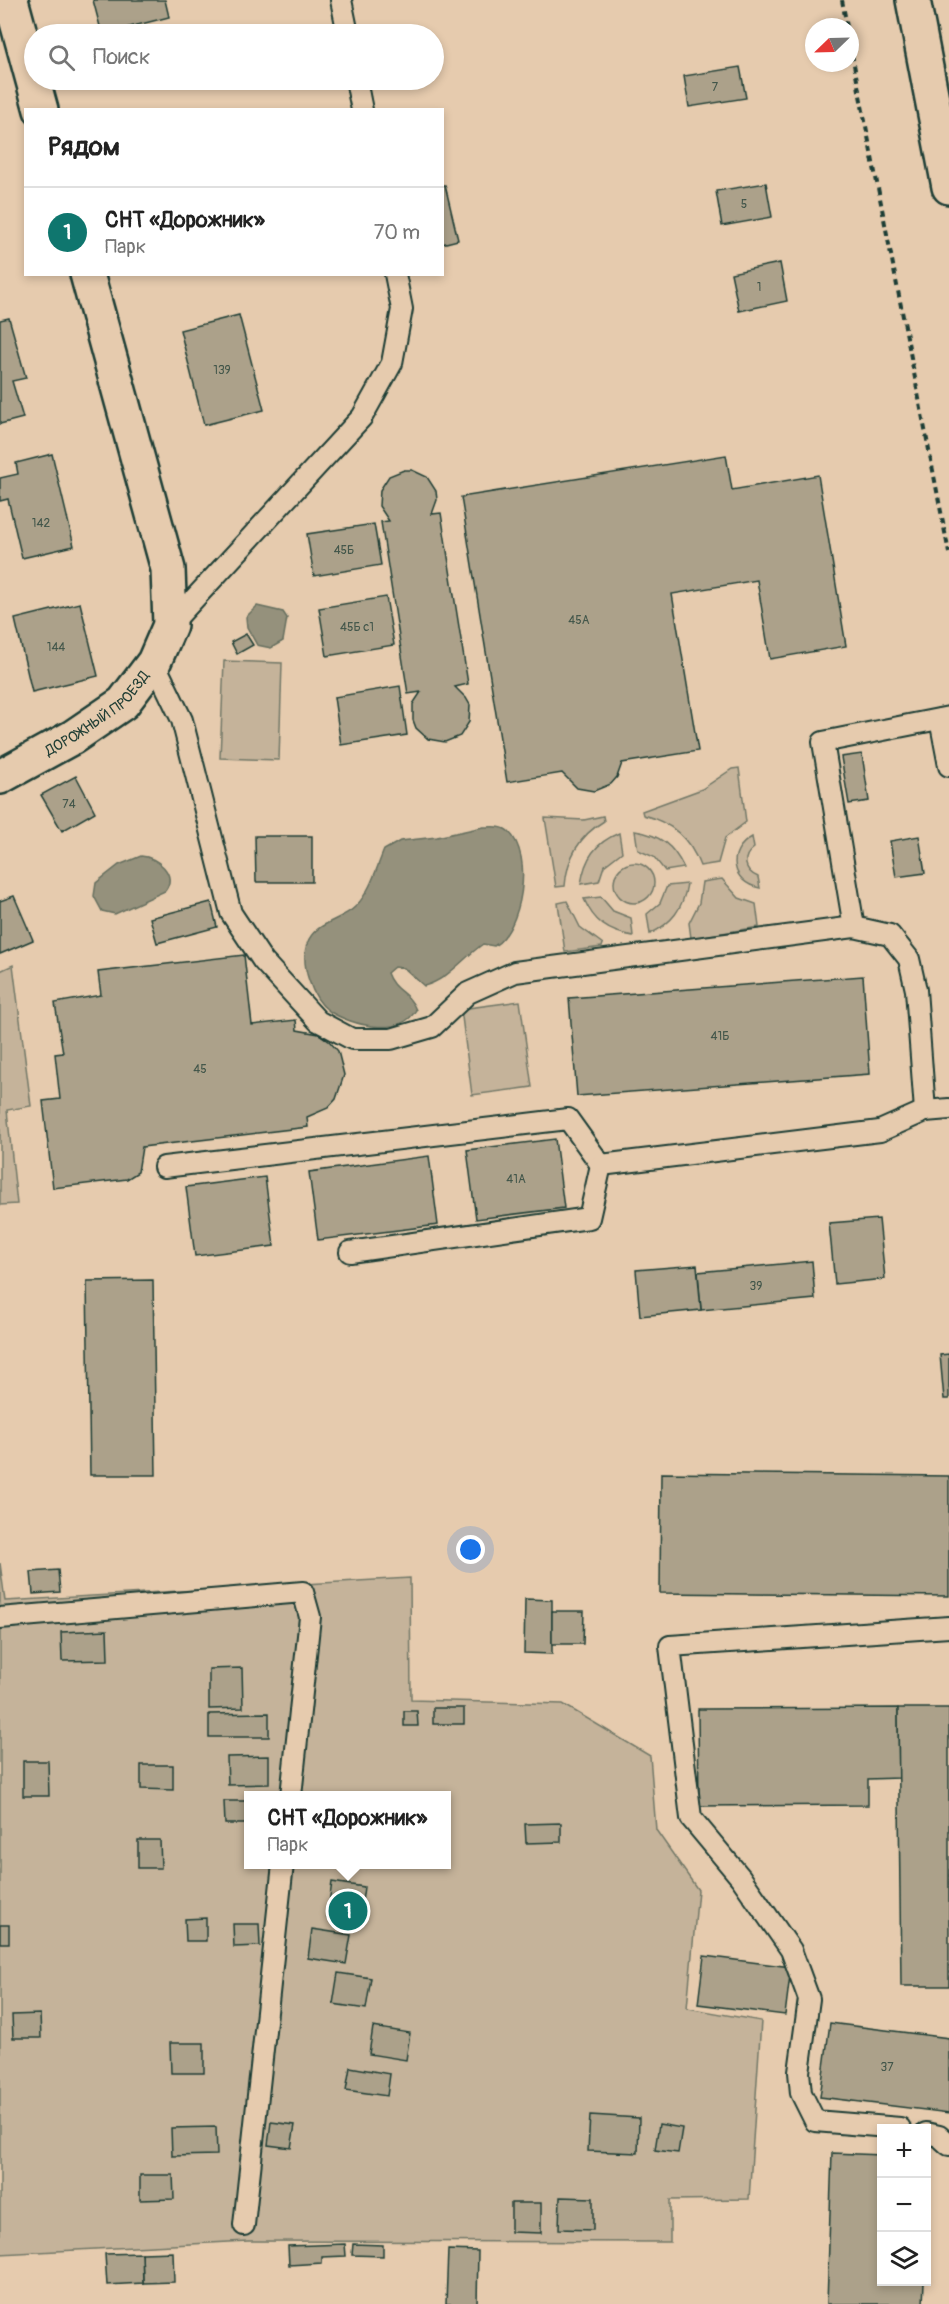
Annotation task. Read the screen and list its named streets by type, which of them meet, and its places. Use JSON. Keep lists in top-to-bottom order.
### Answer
{
  "streets": {
    "street": ["ДОРОЖНЫЙ ПРОЕЗД"]
  },
  "house_numbers": [
    "7",
    "5",
    "1",
    "139",
    "142",
    "45Б",
    "45А",
    "45Б с1",
    "144",
    "74",
    "41Б",
    "45",
    "41А",
    "39",
    "37"
  ],
  "north": "bottom left",
  "page": {
    "search": "Поиск",
    "heading": "Рядом",
    "list": [
      {
        "mark": "1",
        "name": "СНТ «Дорожник»",
        "note": "Парк",
        "value": "70 m"
      }
    ],
    "popup": ["СНТ «Дорожник»", "Парк"],
    "pins": "1",
    "map_buttons": ["+", "−"]
  }
}
